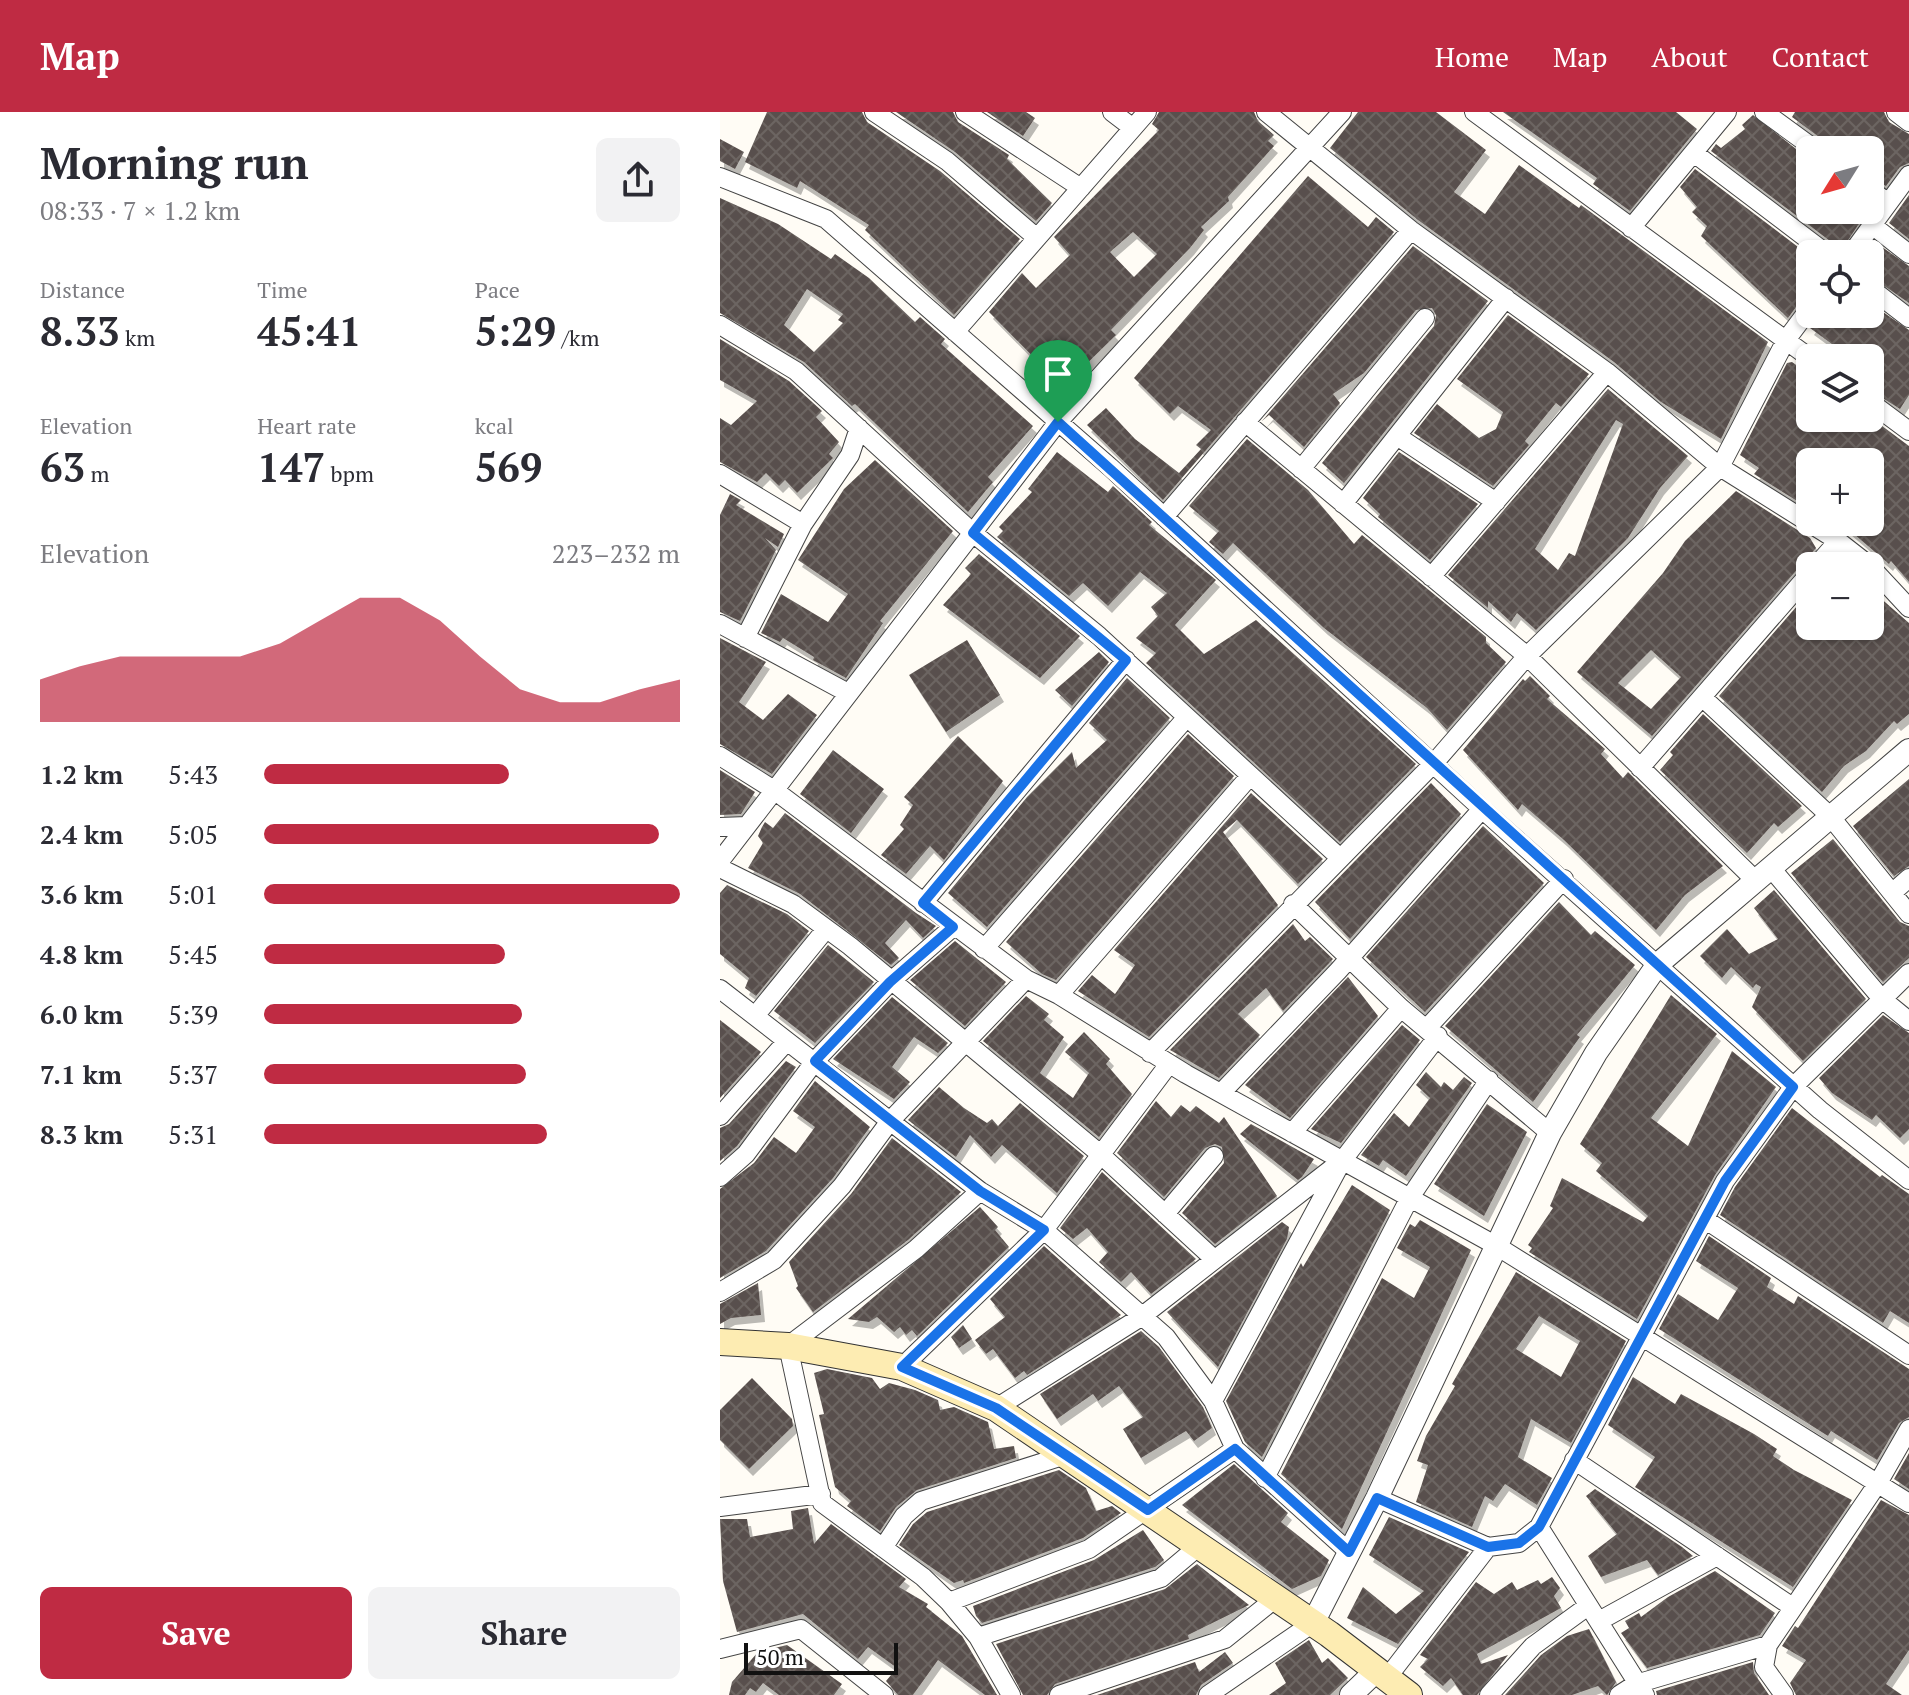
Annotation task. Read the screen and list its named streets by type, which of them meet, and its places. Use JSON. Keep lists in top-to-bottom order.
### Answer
{
  "scale_bar": "50 m",
  "north": "bottom left",
  "page": {
    "header": "Map",
    "nav": [
      "Home",
      "Map",
      "About",
      "Contact"
    ],
    "heading": ["Morning run", "08:33 · 7 × 1.2 km"],
    "map_buttons": ["+", "−"],
    "stats": [
      ["Distance", "8.33 km"],
      ["Time", "45:41"],
      ["Pace", "5:29 /km"],
      ["Elevation", "63 m"],
      ["Heart rate", "147 bpm"],
      ["kcal", "569"]
    ],
    "chart": ["Elevation", "223–232 m"],
    "list": [
      {
        "name": "1.2 km",
        "note": "5:43"
      },
      {
        "name": "2.4 km",
        "note": "5:05"
      },
      {
        "name": "3.6 km",
        "note": "5:01"
      },
      {
        "name": "4.8 km",
        "note": "5:45"
      },
      {
        "name": "6.0 km",
        "note": "5:39"
      },
      {
        "name": "7.1 km",
        "note": "5:37"
      },
      {
        "name": "8.3 km",
        "note": "5:31"
      }
    ],
    "buttons": ["Save", "Share"],
    "scale": "50 m"
  }
}
